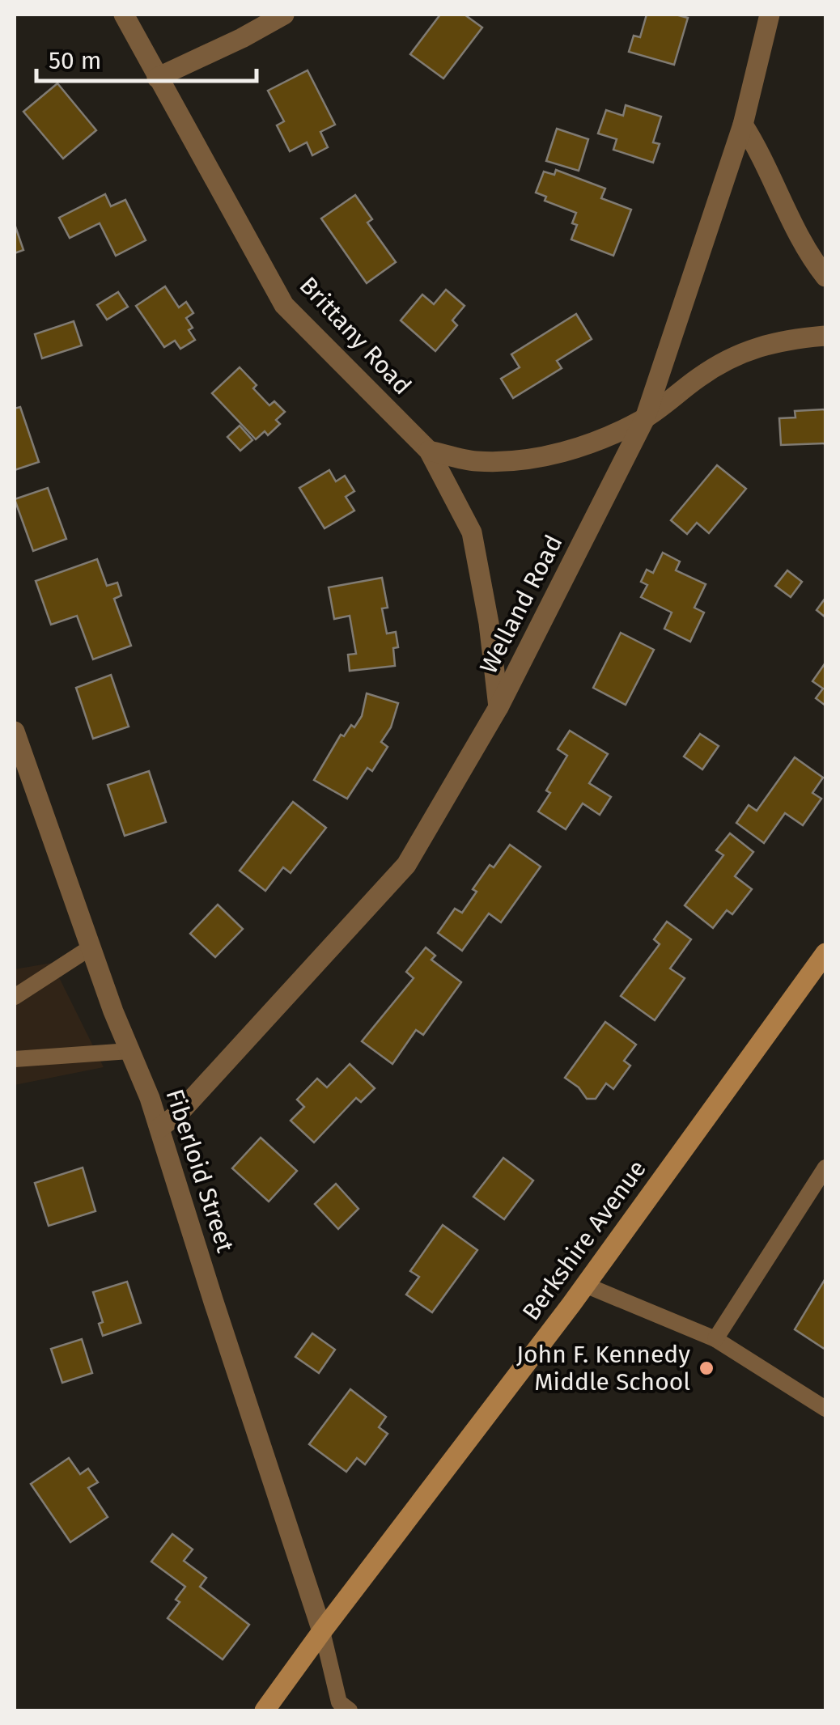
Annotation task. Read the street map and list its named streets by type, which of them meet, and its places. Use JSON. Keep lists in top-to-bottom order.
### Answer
{
  "streets": {
    "main road": ["Berkshire Avenue"],
    "street": ["Brittany Road", "Welland Road", "Fiberloid Street"]
  },
  "crossings": [
    ["Brittany Road", "Welland Road"],
    ["Welland Road", "Fiberloid Street"],
    ["Fiberloid Street", "Berkshire Avenue"]
  ],
  "places": ["John F. Kennedy Middle School"],
  "scale_bar": "50 m"
}
